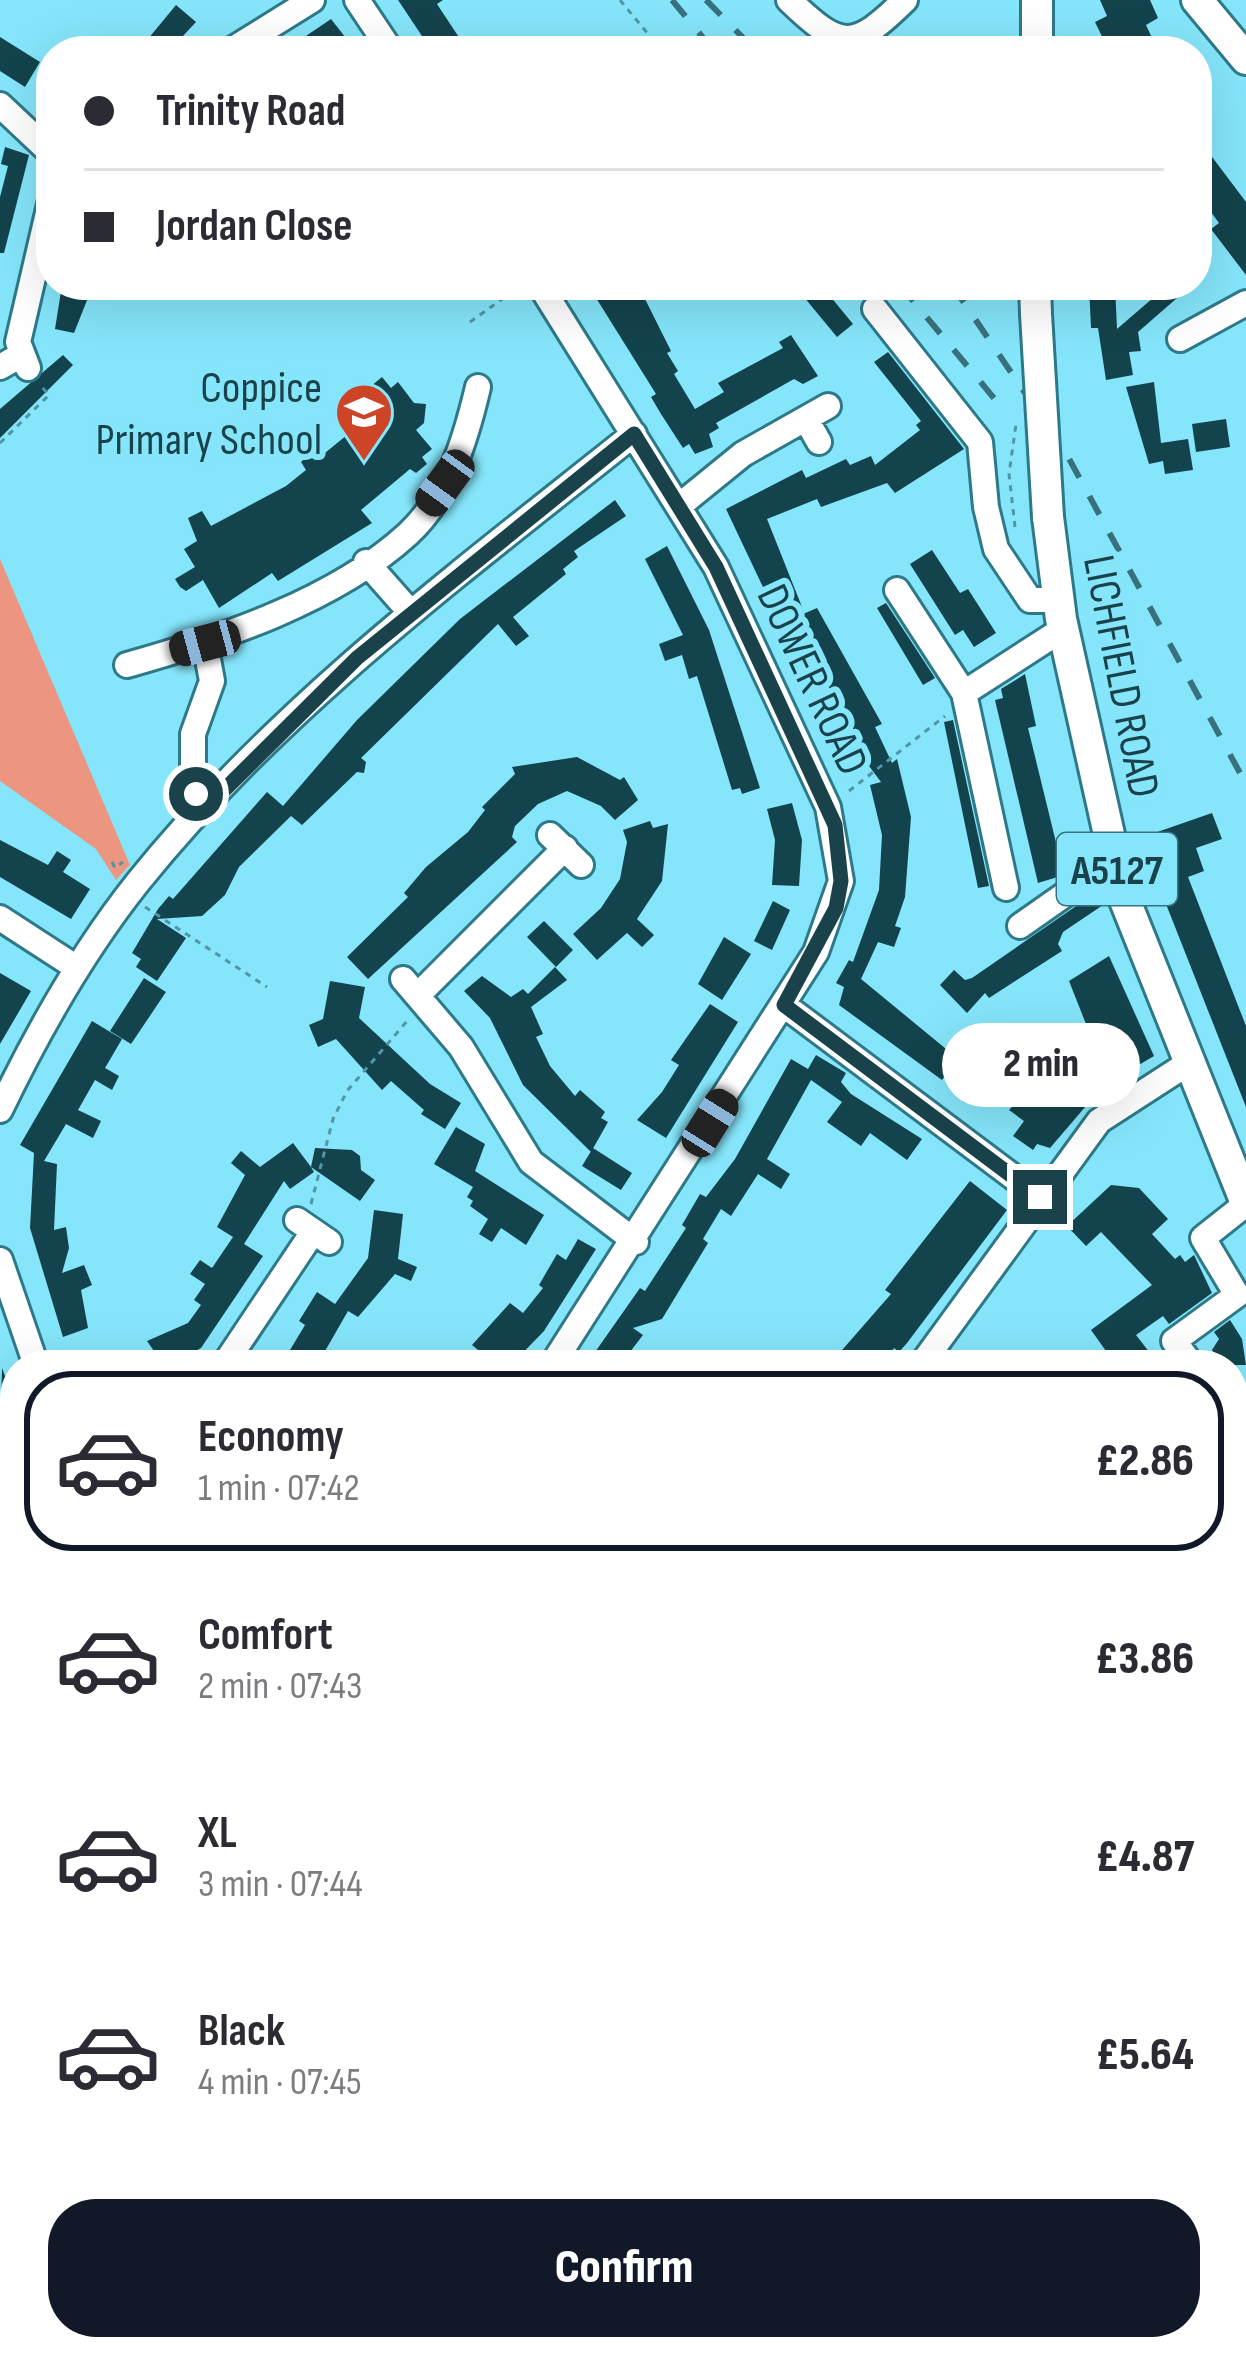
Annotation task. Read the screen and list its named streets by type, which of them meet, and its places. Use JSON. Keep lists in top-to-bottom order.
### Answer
{
  "streets": {
    "main road": ["LICHFIELD ROAD", "A5127"],
    "street": ["DOWER ROAD"]
  },
  "places": {
    "school or university": ["Coppice Primary School"]
  },
  "page": {
    "banner": ["Trinity Road", "Jordan Close"],
    "bubble": "2 min",
    "list": [
      {
        "name": "Economy",
        "note": "1 min · 07:42",
        "value": "£2.86"
      },
      {
        "name": "Comfort",
        "note": "2 min · 07:43",
        "value": "£3.86"
      },
      {
        "name": "XL",
        "note": "3 min · 07:44",
        "value": "£4.87"
      },
      {
        "name": "Black",
        "note": "4 min · 07:45",
        "value": "£5.64"
      }
    ],
    "buttons": "Confirm"
  }
}
